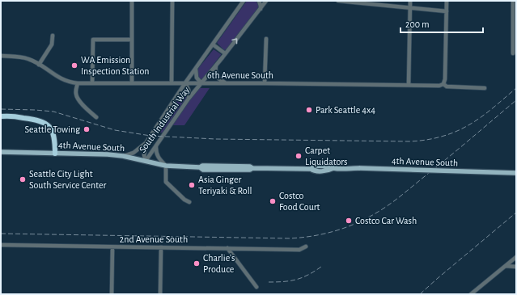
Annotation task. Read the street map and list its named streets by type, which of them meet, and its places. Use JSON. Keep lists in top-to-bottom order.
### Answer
{
  "streets": {
    "main road": ["4th Avenue South"],
    "street": ["6th Avenue South", "South Industrial Way", "2nd Avenue South"]
  },
  "crossings": [
    ["6th Avenue South", "South Industrial Way"],
    ["South Industrial Way", "4th Avenue South"]
  ],
  "places": [
    "WA Emission Inspection Station",
    "Park Seattle 4x4",
    "Seattle Towing",
    "Carpet Liquidators",
    "Seattle City Light South Service Center",
    "Asia Ginger Teriyaki & Roll",
    "Costco Food Court",
    "Costco Car Wash",
    "Charlie's Produce"
  ],
  "scale_bar": "200 m"
}
